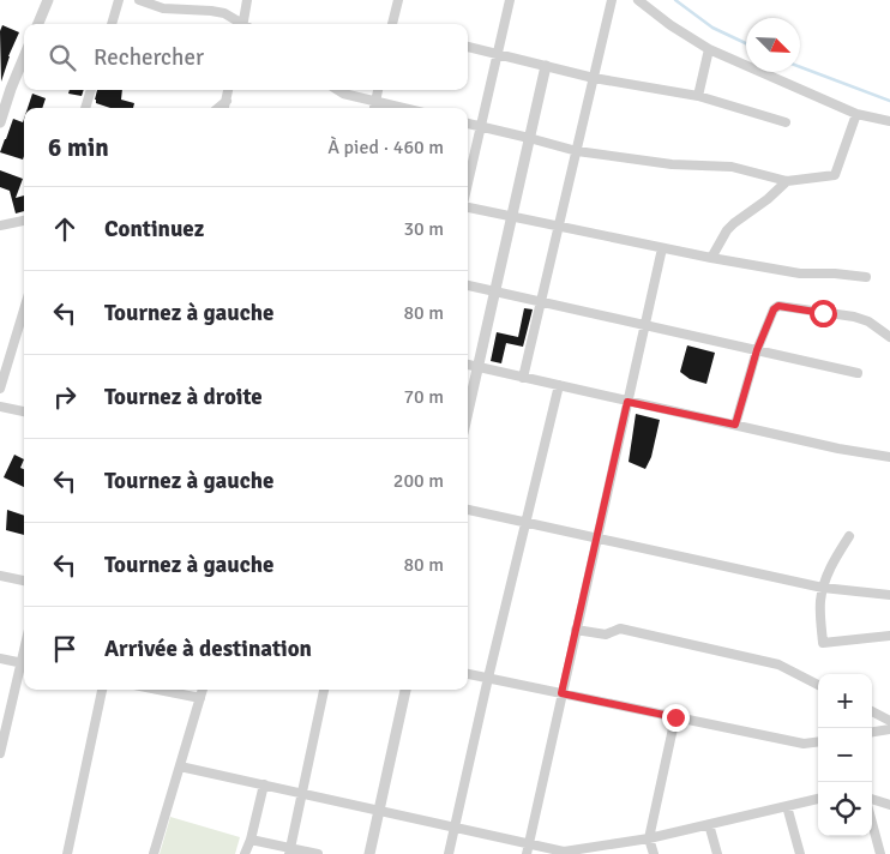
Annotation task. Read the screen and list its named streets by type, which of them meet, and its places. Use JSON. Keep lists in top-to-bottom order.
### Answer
{
  "north": "bottom right",
  "page": {
    "search": "Rechercher",
    "heading": ["6 min", "À pied · 460 m"],
    "list": [
      ["Continuez", "30 m"],
      ["Tournez à gauche", "80 m"],
      ["Tournez à droite", "70 m"],
      ["Tournez à gauche", "200 m"],
      ["Tournez à gauche", "80 m"],
      "Arrivée à destination"
    ],
    "map_buttons": ["+", "−"]
  }
}
